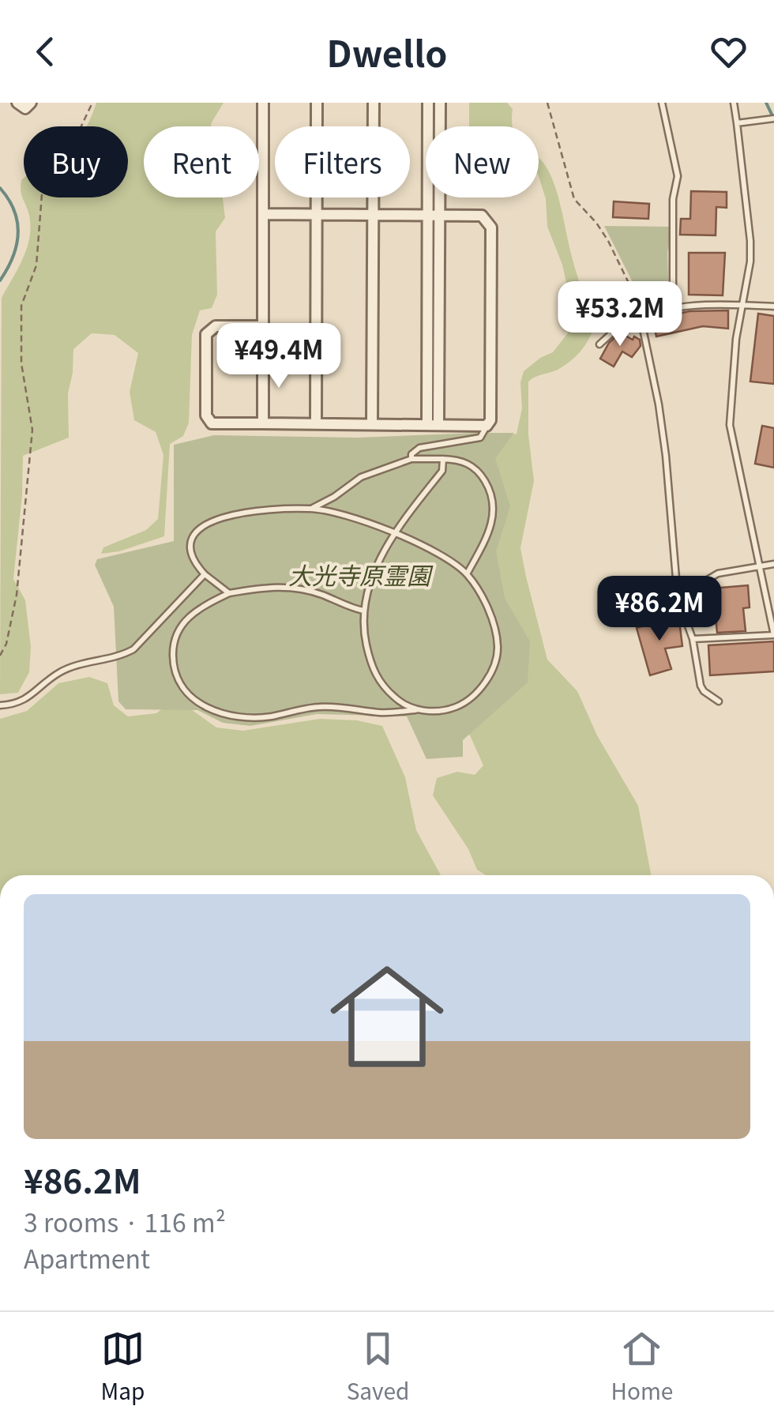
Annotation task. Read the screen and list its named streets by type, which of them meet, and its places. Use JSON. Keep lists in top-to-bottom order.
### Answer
{
  "parks": ["大光寺原霊園"],
  "page": {
    "header": "Dwello",
    "chip": [
      "Buy",
      "Rent",
      "Filters",
      "New"
    ],
    "price": ["¥53.2M", "¥49.4M", "¥86.2M"],
    "list": [
      {
        "name": "¥86.2M",
        "note": "3 rooms · 116 m² · Apartment"
      }
    ],
    "tabs": ["Map", "Saved", "Home"]
  }
}
